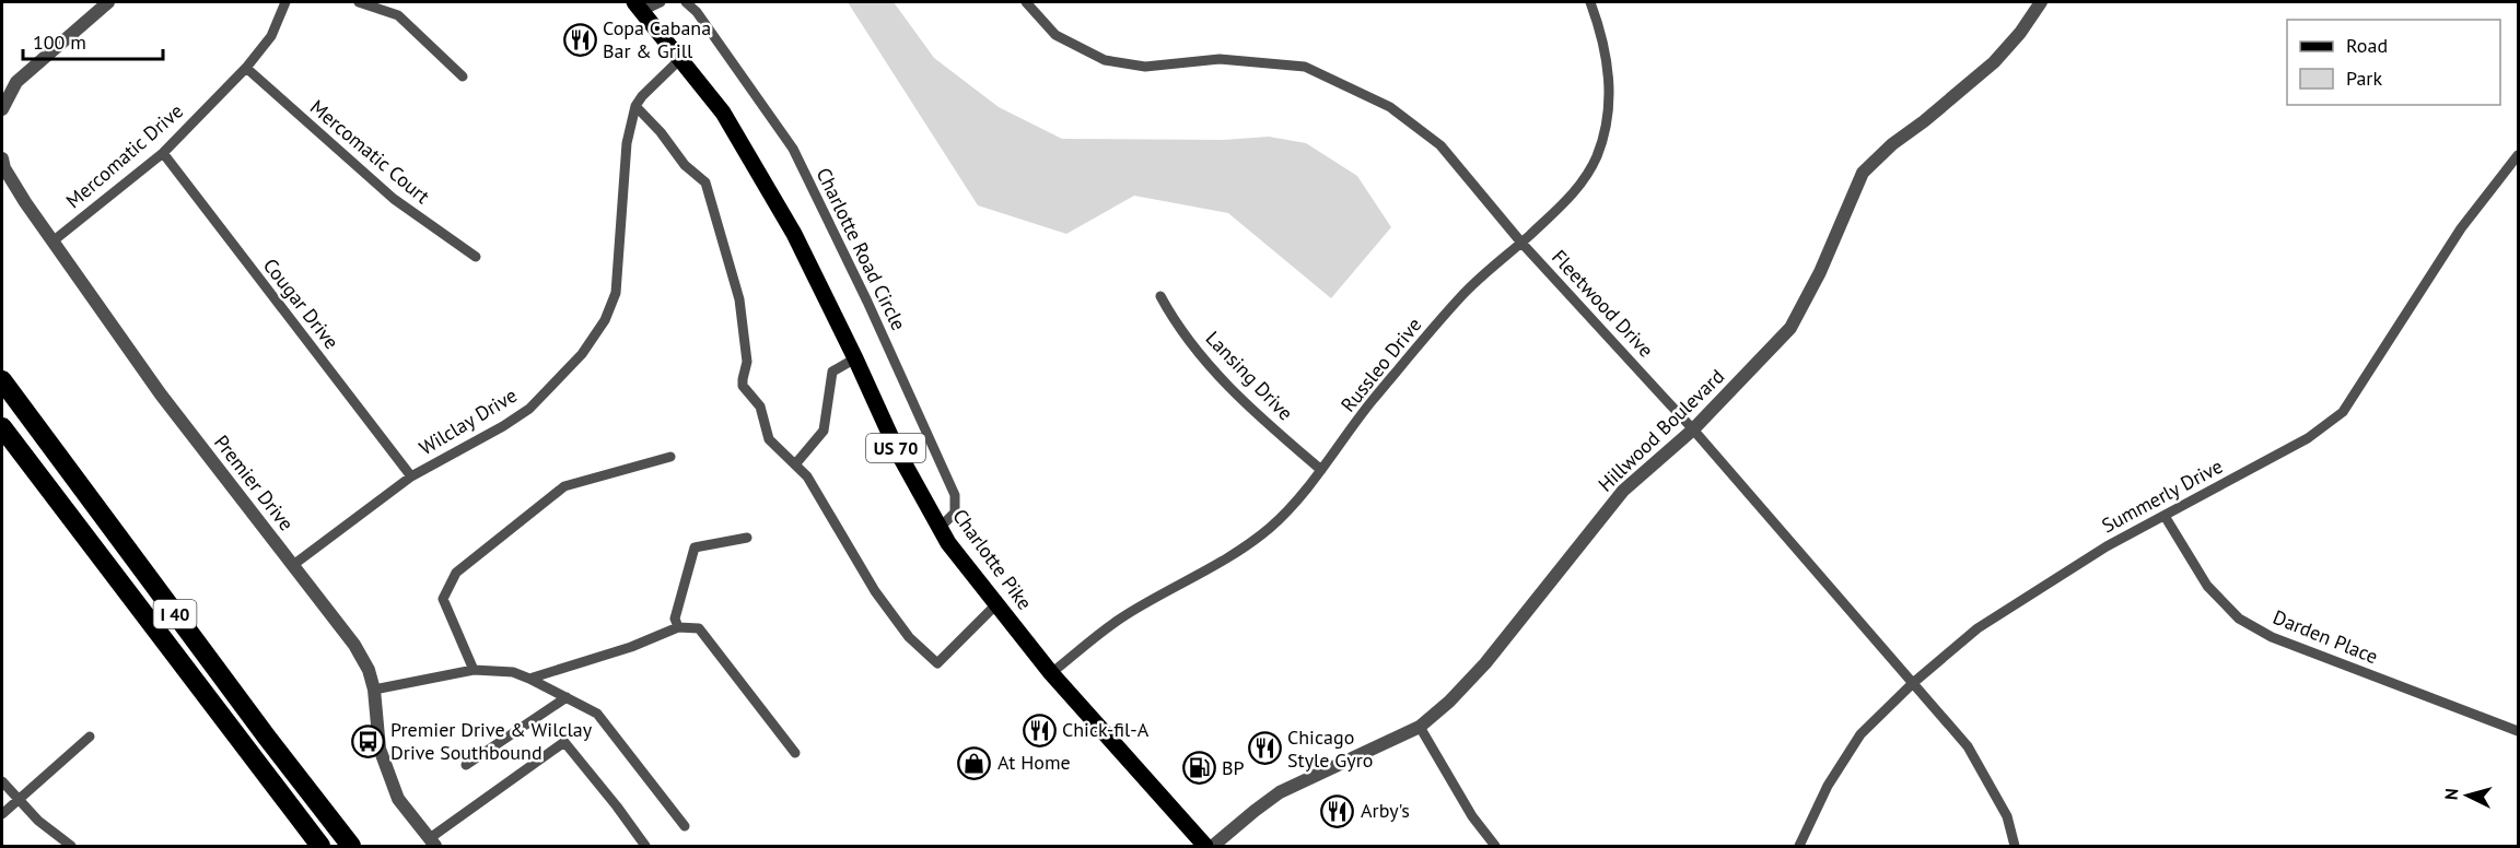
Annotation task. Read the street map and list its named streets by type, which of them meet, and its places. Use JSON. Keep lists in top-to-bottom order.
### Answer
{
  "streets": {
    "highway": ["I 40"],
    "main road": ["US 70", "Charlotte Pike"],
    "street": [
      "Mercomatic Court",
      "Mercomatic Drive",
      "Charlotte Road Circle",
      "Cougar Drive",
      "Fleetwood Drive",
      "Russleo Drive",
      "Lansing Drive",
      "Wilclay Drive",
      "Hillwood Boulevard",
      "Premier Drive",
      "Summerly Drive",
      "Darden Place"
    ]
  },
  "crossings": [
    ["Mercomatic Court", "Mercomatic Drive"],
    ["Mercomatic Drive", "Cougar Drive"],
    ["Mercomatic Drive", "Premier Drive"],
    ["Charlotte Road Circle", "Charlotte Pike"],
    ["Cougar Drive", "Wilclay Drive"],
    ["Fleetwood Drive", "Russleo Drive"],
    ["Fleetwood Drive", "Hillwood Boulevard"],
    ["Fleetwood Drive", "Summerly Drive"],
    ["Russleo Drive", "Lansing Drive"],
    ["Russleo Drive", "Charlotte Pike"],
    ["Wilclay Drive", "US 70"],
    ["Wilclay Drive", "Premier Drive"],
    ["Wilclay Drive", "Charlotte Pike"],
    ["US 70", "Charlotte Pike"],
    ["Summerly Drive", "Darden Place"]
  ],
  "places": {
    "restaurant": [
      "Copa Cabana Bar & Grill",
      "Chick-fil-A",
      "Chicago Style Gyro",
      "Arby's"
    ],
    "bus stop": ["Premier Drive & Wilclay Drive Southbound"],
    "shop": ["At Home"],
    "fuel station": ["BP"]
  },
  "legend": ["Road", "Park"],
  "scale_bar": "100 m",
  "north": "left"
}
